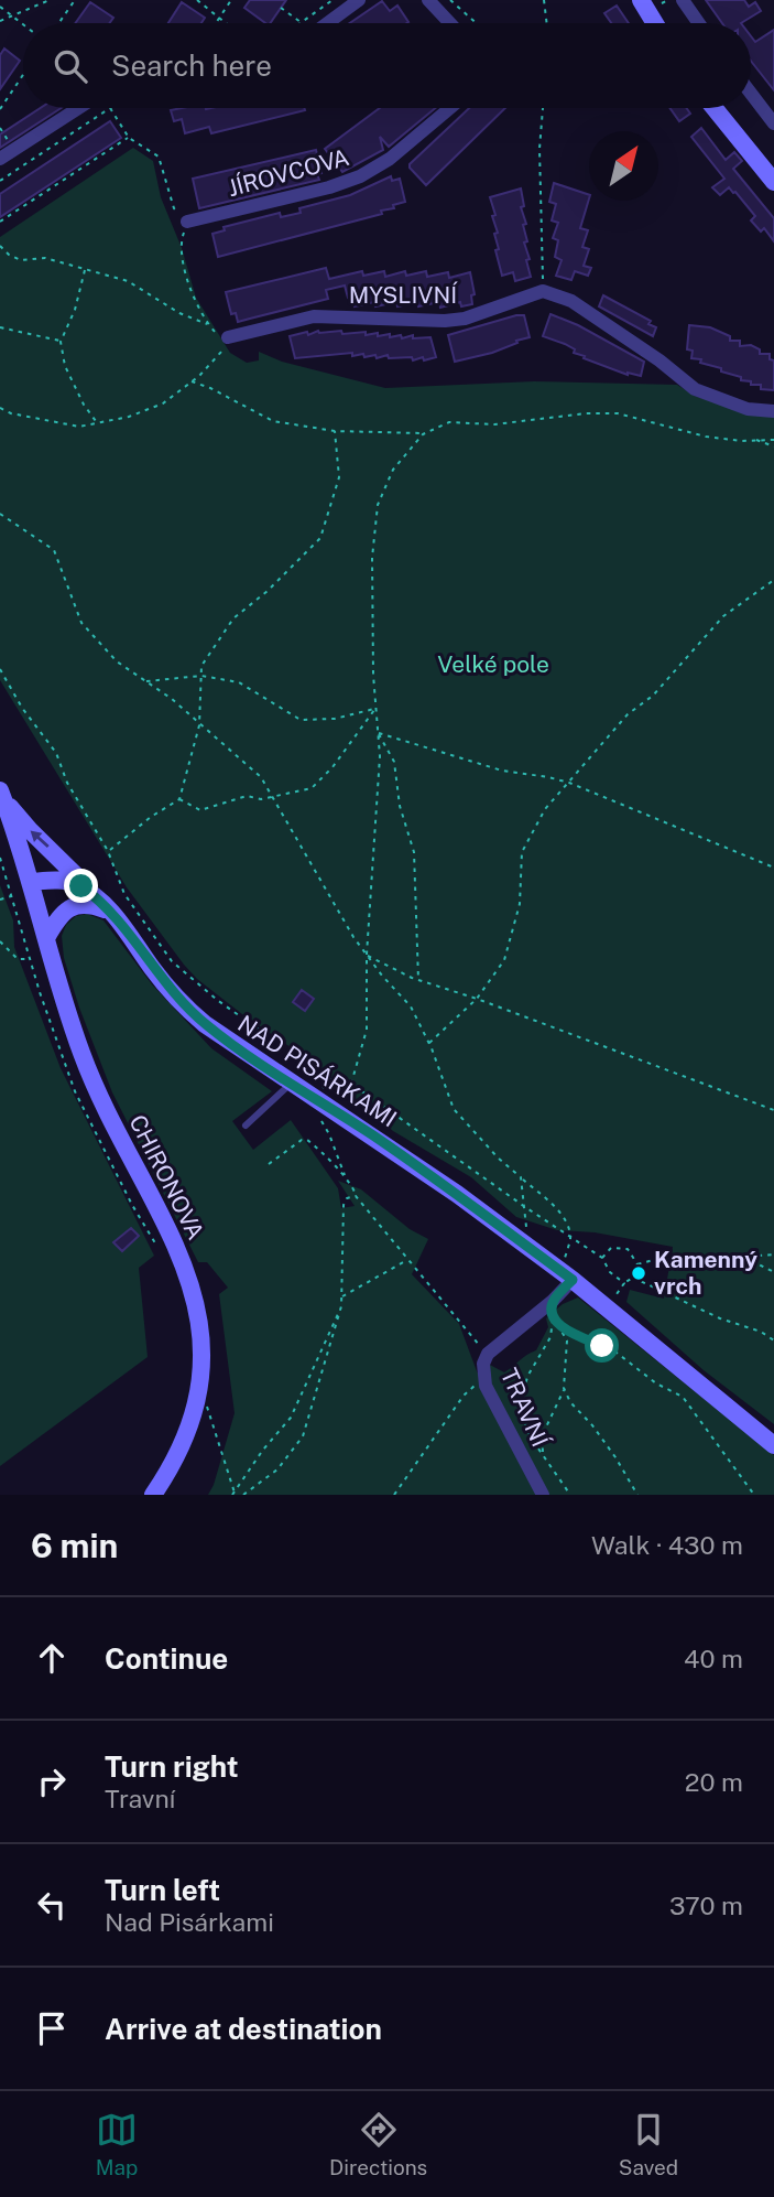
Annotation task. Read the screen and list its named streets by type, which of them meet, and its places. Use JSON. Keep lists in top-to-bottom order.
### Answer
{
  "streets": {
    "street": [
      "JÍROVCOVA",
      "MYSLIVNÍ",
      "NAD PISÁRKAMI",
      "CHIRONOVA",
      "TRAVNÍ"
    ]
  },
  "crossings": [
    ["NAD PISÁRKAMI", "CHIRONOVA"],
    ["NAD PISÁRKAMI", "TRAVNÍ"]
  ],
  "parks": ["Velké pole"],
  "places": ["Kamenný vrch"],
  "north": "top right",
  "page": {
    "search": "Search here",
    "heading": ["6 min", "Walk · 430 m"],
    "list": [
      ["Continue", "40 m"],
      ["Turn right", "Travní", "20 m"],
      ["Turn left", "Nad Pisárkami", "370 m"],
      "Arrive at destination"
    ],
    "nav": ["Map", "Directions", "Saved"]
  }
}
